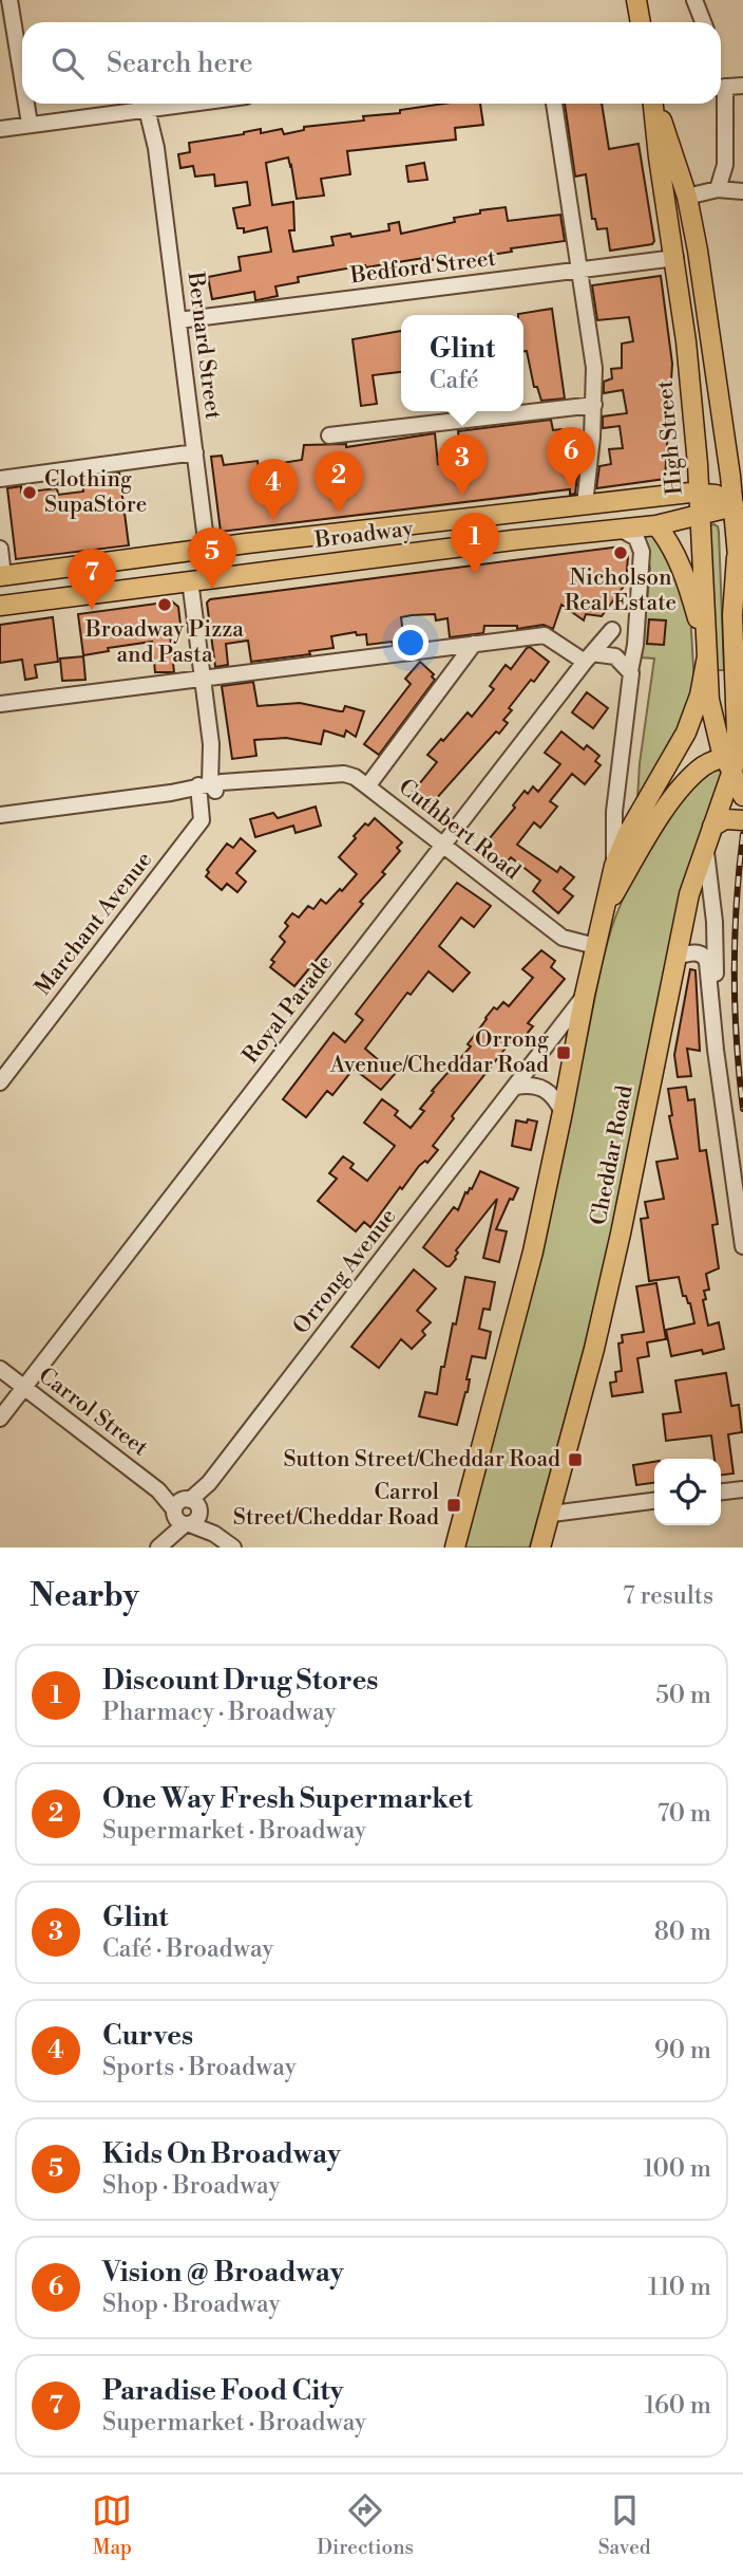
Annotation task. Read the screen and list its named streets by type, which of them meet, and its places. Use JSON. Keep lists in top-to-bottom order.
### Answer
{
  "streets": {
    "main road": ["High Street", "Broadway", "Cheddar Road"],
    "street": [
      "Bedford Street",
      "Bernard Street",
      "Cuthbert Road",
      "Marchant Avenue",
      "Royal Parade",
      "Orrong Avenue",
      "Carrol Street"
    ]
  },
  "crossings": [
    ["Bedford Street", "Bernard Street"],
    ["Bedford Street", "High Street"],
    ["Bernard Street", "Broadway"],
    ["High Street", "Broadway"],
    ["High Street", "Cheddar Road"],
    ["Broadway", "Marchant Avenue"],
    ["Cuthbert Road", "Marchant Avenue"],
    ["Cuthbert Road", "Royal Parade"],
    ["Royal Parade", "Carrol Street"],
    ["Orrong Avenue", "Carrol Street"]
  ],
  "places": {
    "other": ["Clothing SupaStore", "Nicholson Real Estate", "Broadway Pizza and Pasta"],
    "transit": ["Orrong Avenue/Cheddar Road", "Sutton Street/Cheddar Road", "Carrol Street/Cheddar Road"]
  },
  "page": {
    "search": "Search here",
    "popup": ["Glint", "Café"],
    "pins": [
      "6",
      "3",
      "2",
      "4",
      "1",
      "5",
      "7"
    ],
    "heading": ["Nearby", "7 results"],
    "list": [
      {
        "mark": "1",
        "name": "Discount Drug Stores",
        "note": "Pharmacy · Broadway",
        "value": "50 m"
      },
      {
        "mark": "2",
        "name": "One Way Fresh Supermarket",
        "note": "Supermarket · Broadway",
        "value": "70 m"
      },
      {
        "mark": "3",
        "name": "Glint",
        "note": "Café · Broadway",
        "value": "80 m"
      },
      {
        "mark": "4",
        "name": "Curves",
        "note": "Sports · Broadway",
        "value": "90 m"
      },
      {
        "mark": "5",
        "name": "Kids On Broadway",
        "note": "Shop · Broadway",
        "value": "100 m"
      },
      {
        "mark": "6",
        "name": "Vision @ Broadway",
        "note": "Shop · Broadway",
        "value": "110 m"
      },
      {
        "mark": "7",
        "name": "Paradise Food City",
        "note": "Supermarket · Broadway",
        "value": "160 m"
      }
    ],
    "nav": ["Map", "Directions", "Saved"]
  }
}
